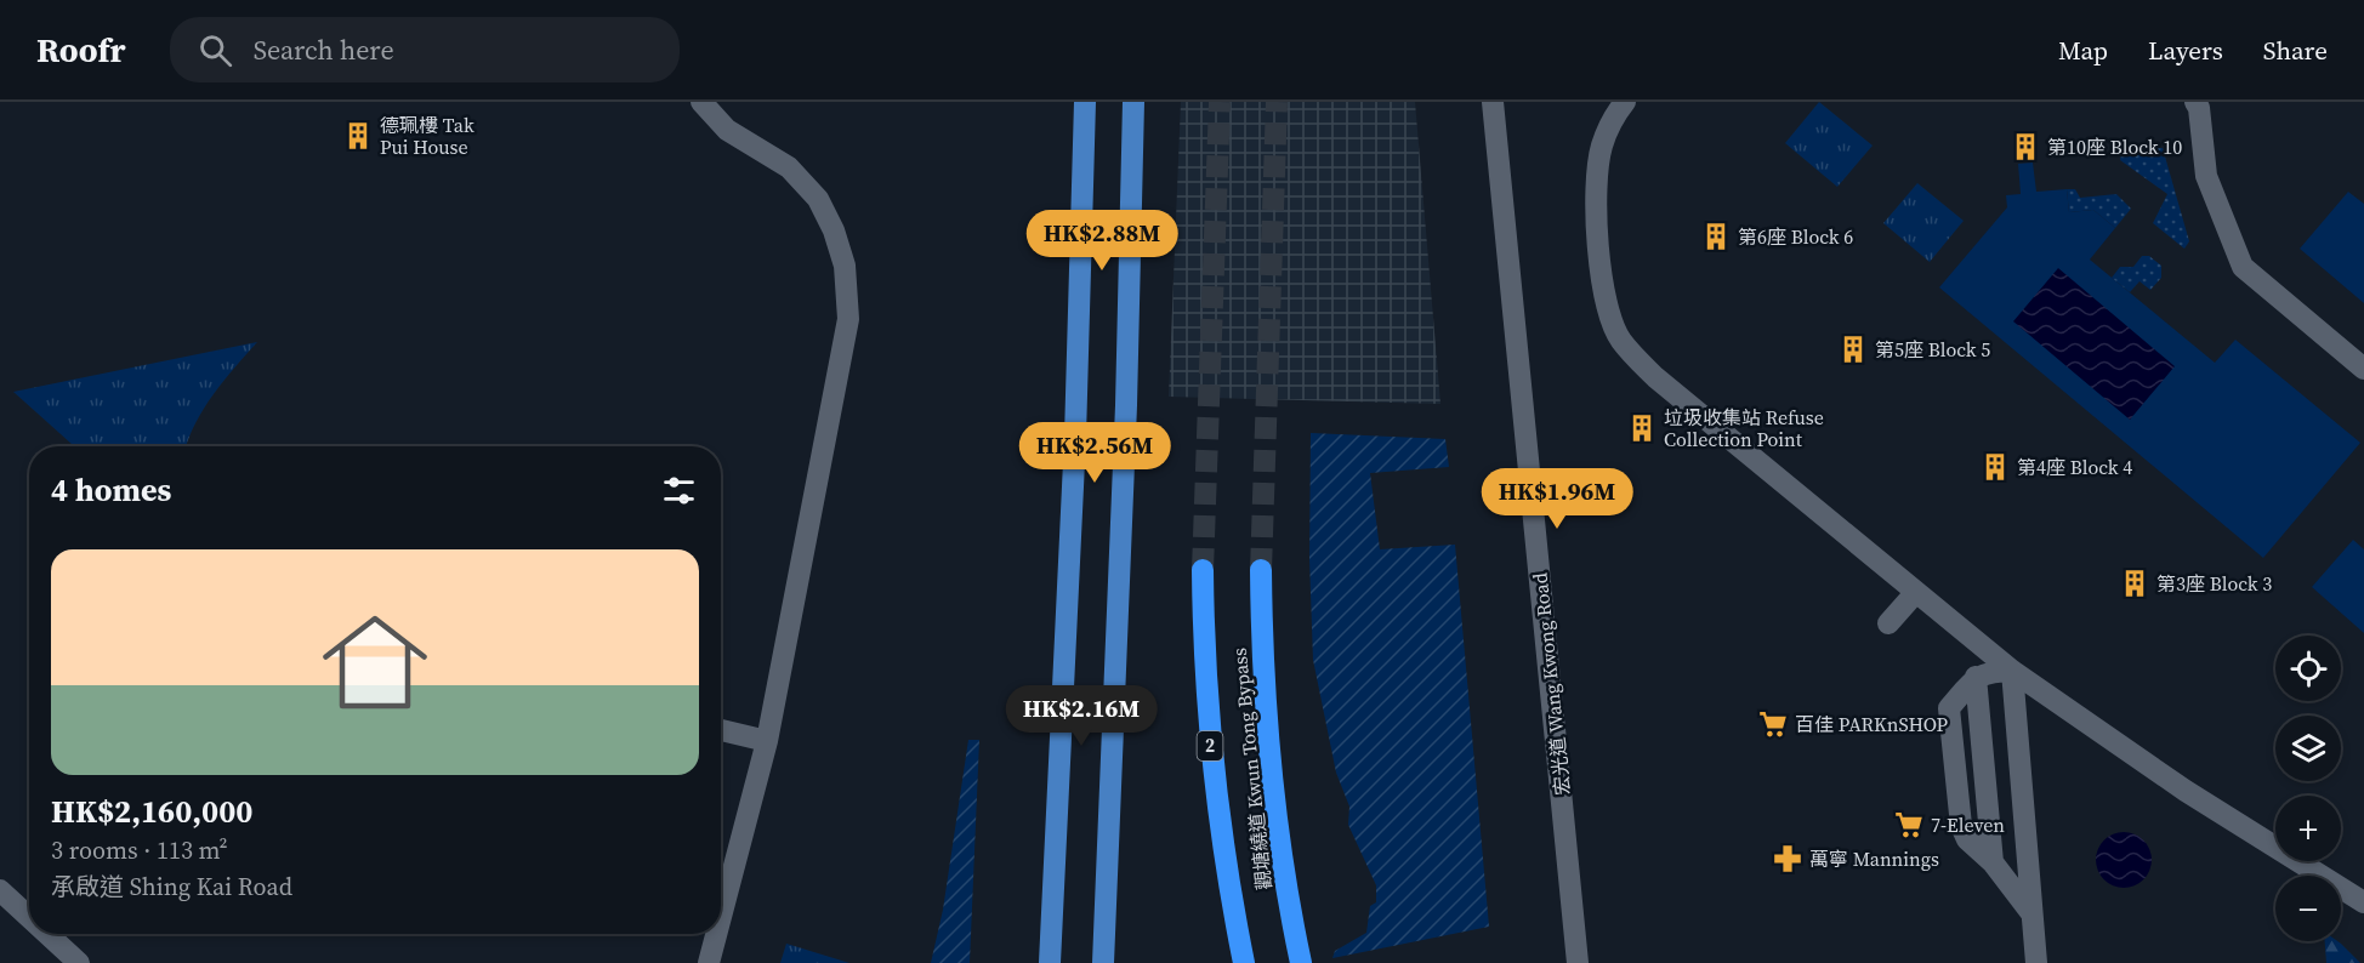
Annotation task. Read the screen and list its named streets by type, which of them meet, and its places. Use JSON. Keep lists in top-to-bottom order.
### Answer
{
  "streets": {
    "highway": ["2", "觀塘繞道 Kwun Tong Bypass"],
    "street": ["宏光道 Wang Kwong Road"]
  },
  "places": {
    "building": [
      "德珮樓 Tak Pui House",
      "第10座 Block 10",
      "第6座 Block 6",
      "第5座 Block 5",
      "垃圾收集站 Refuse Collection Point",
      "第4座 Block 4",
      "第3座 Block 3"
    ],
    "supermarket": ["百佳 PARKnSHOP", "7-Eleven"],
    "pharmacy": ["萬寧 Mannings"]
  },
  "page": {
    "header": "Roofr",
    "search": "Search here",
    "nav": ["Map", "Layers", "Share"],
    "price": [
      "HK$2.88M",
      "HK$2.56M",
      "HK$1.96M",
      "HK$2.16M"
    ],
    "heading": "4 homes",
    "list": [
      {
        "name": "HK$2,160,000",
        "note": "3 rooms · 113 m² · 承啟道 Shing Kai Road"
      }
    ],
    "map_buttons": ["+", "−"]
  }
}
